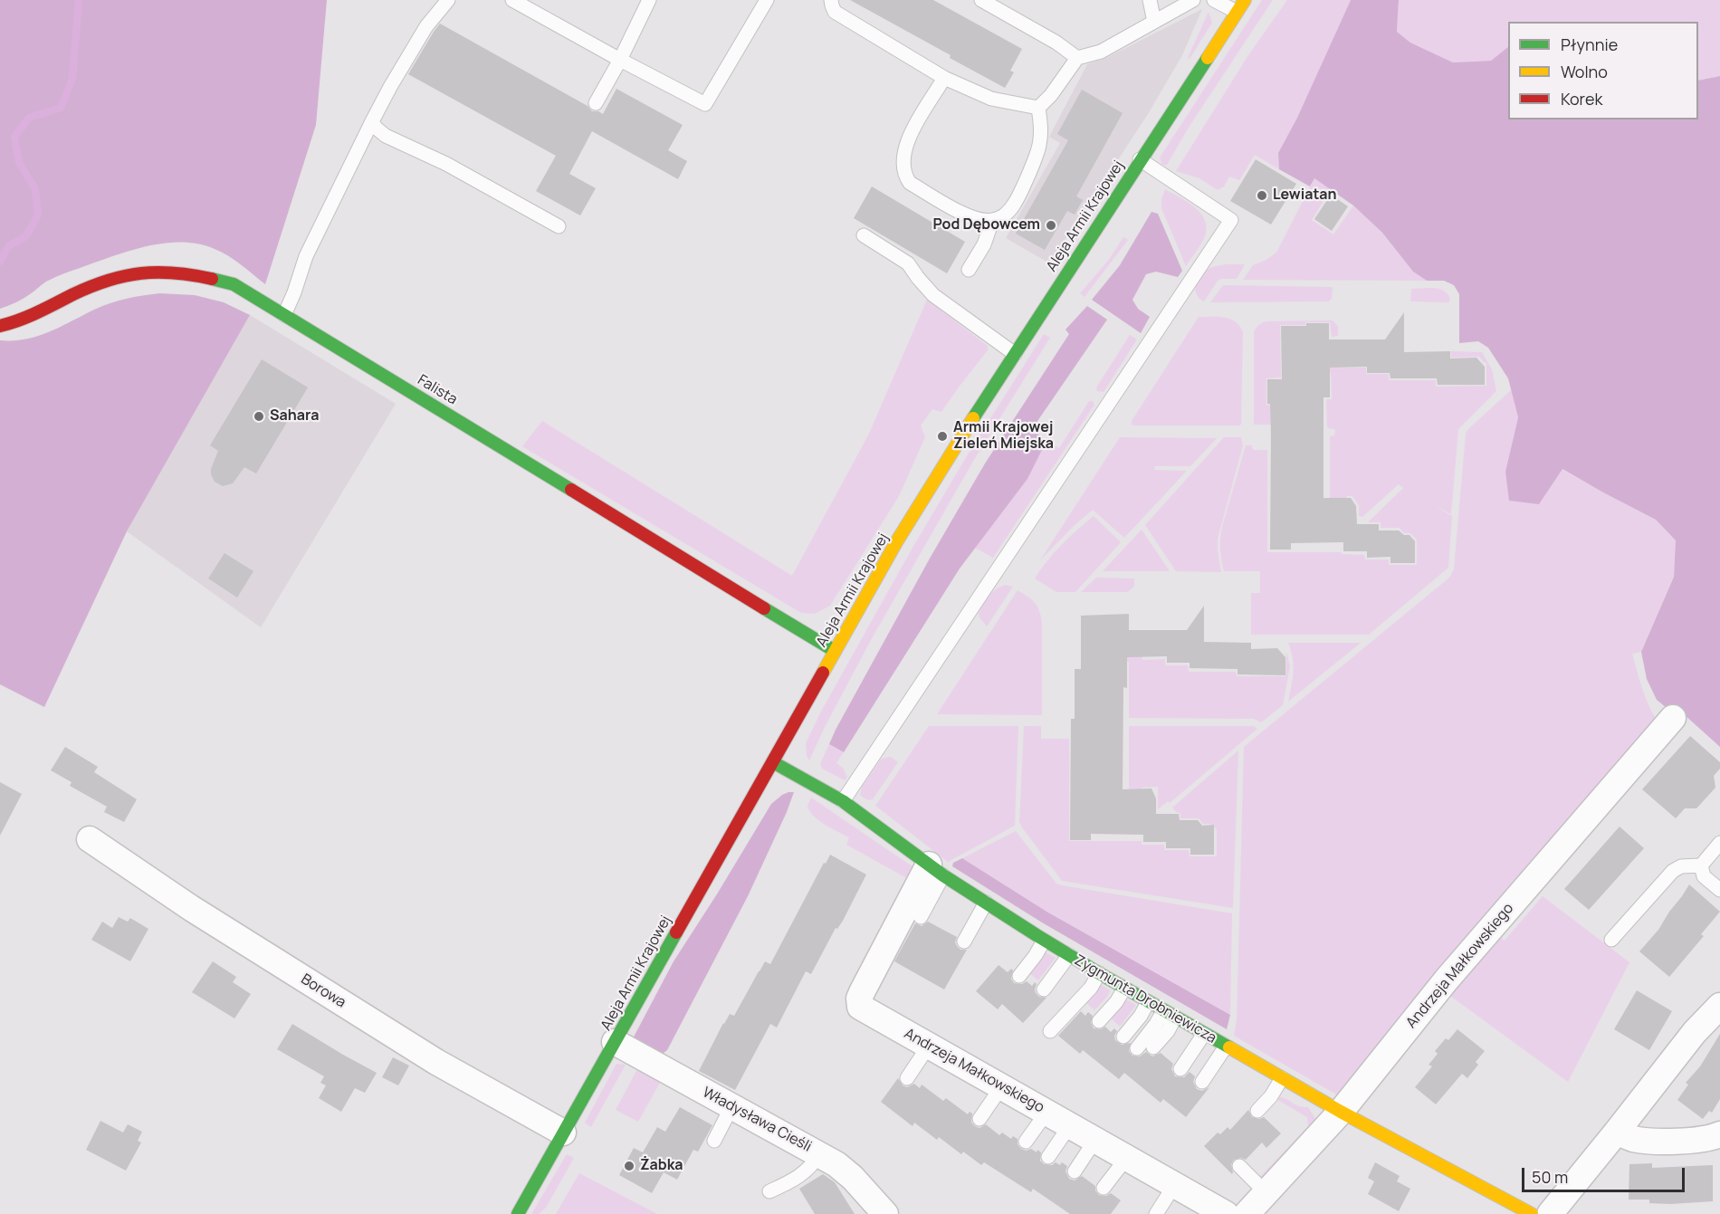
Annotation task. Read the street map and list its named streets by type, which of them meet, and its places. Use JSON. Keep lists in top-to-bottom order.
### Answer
{
  "streets": {
    "street": [
      "Aleja Armii Krajowej",
      "Falista",
      "Andrzeja Małkowskiego",
      "Borowa",
      "Zygmunta Drobniewicza",
      "Władysława Cieśli"
    ]
  },
  "crossings": [
    ["Aleja Armii Krajowej", "Falista"],
    ["Aleja Armii Krajowej", "Borowa"],
    ["Aleja Armii Krajowej", "Zygmunta Drobniewicza"],
    ["Aleja Armii Krajowej", "Władysława Cieśli"],
    ["Andrzeja Małkowskiego", "Zygmunta Drobniewicza"]
  ],
  "places": [
    "Lewiatan",
    "Pod Dębowcem",
    "Sahara",
    "Armii Krajowej Zieleń Miejska",
    "Żabka"
  ],
  "legend": ["Płynnie", "Wolno", "Korek"],
  "scale_bar": "50 m"
}
